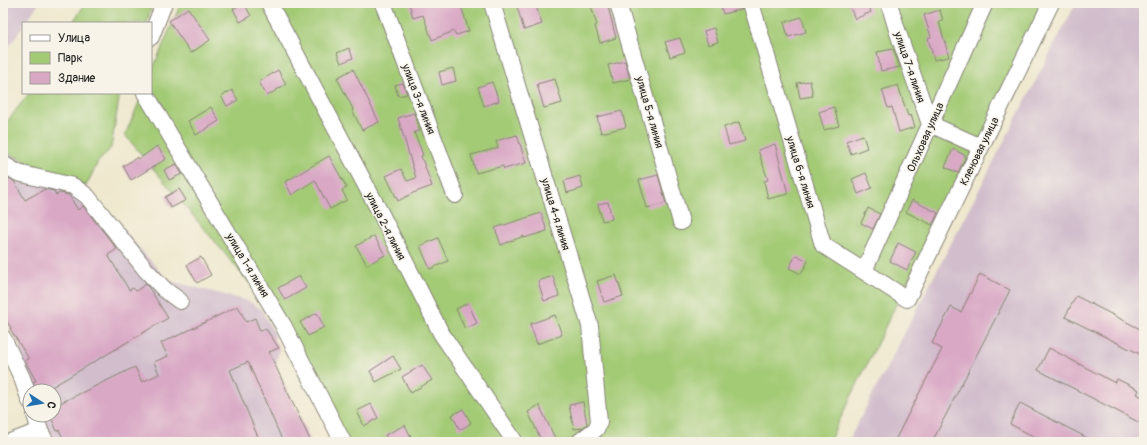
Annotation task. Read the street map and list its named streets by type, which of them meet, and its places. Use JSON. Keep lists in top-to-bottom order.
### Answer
{
  "streets": {
    "street": [
      "улица 7-я линия",
      "улица 3-я линия",
      "улица 5-я линия",
      "Ольховая улица",
      "Кленовая улица",
      "улица 6-я линия",
      "улица 4-я линия",
      "улица 2-я линия",
      "улица 1-я линия"
    ]
  },
  "crossings": [
    ["улица 7-я линия", "Ольховая улица"],
    ["Ольховая улица", "улица 6-я линия"],
    ["Кленовая улица", "улица 6-я линия"]
  ],
  "legend": ["Улица", "Парк", "Здание"],
  "north": "right"
}
